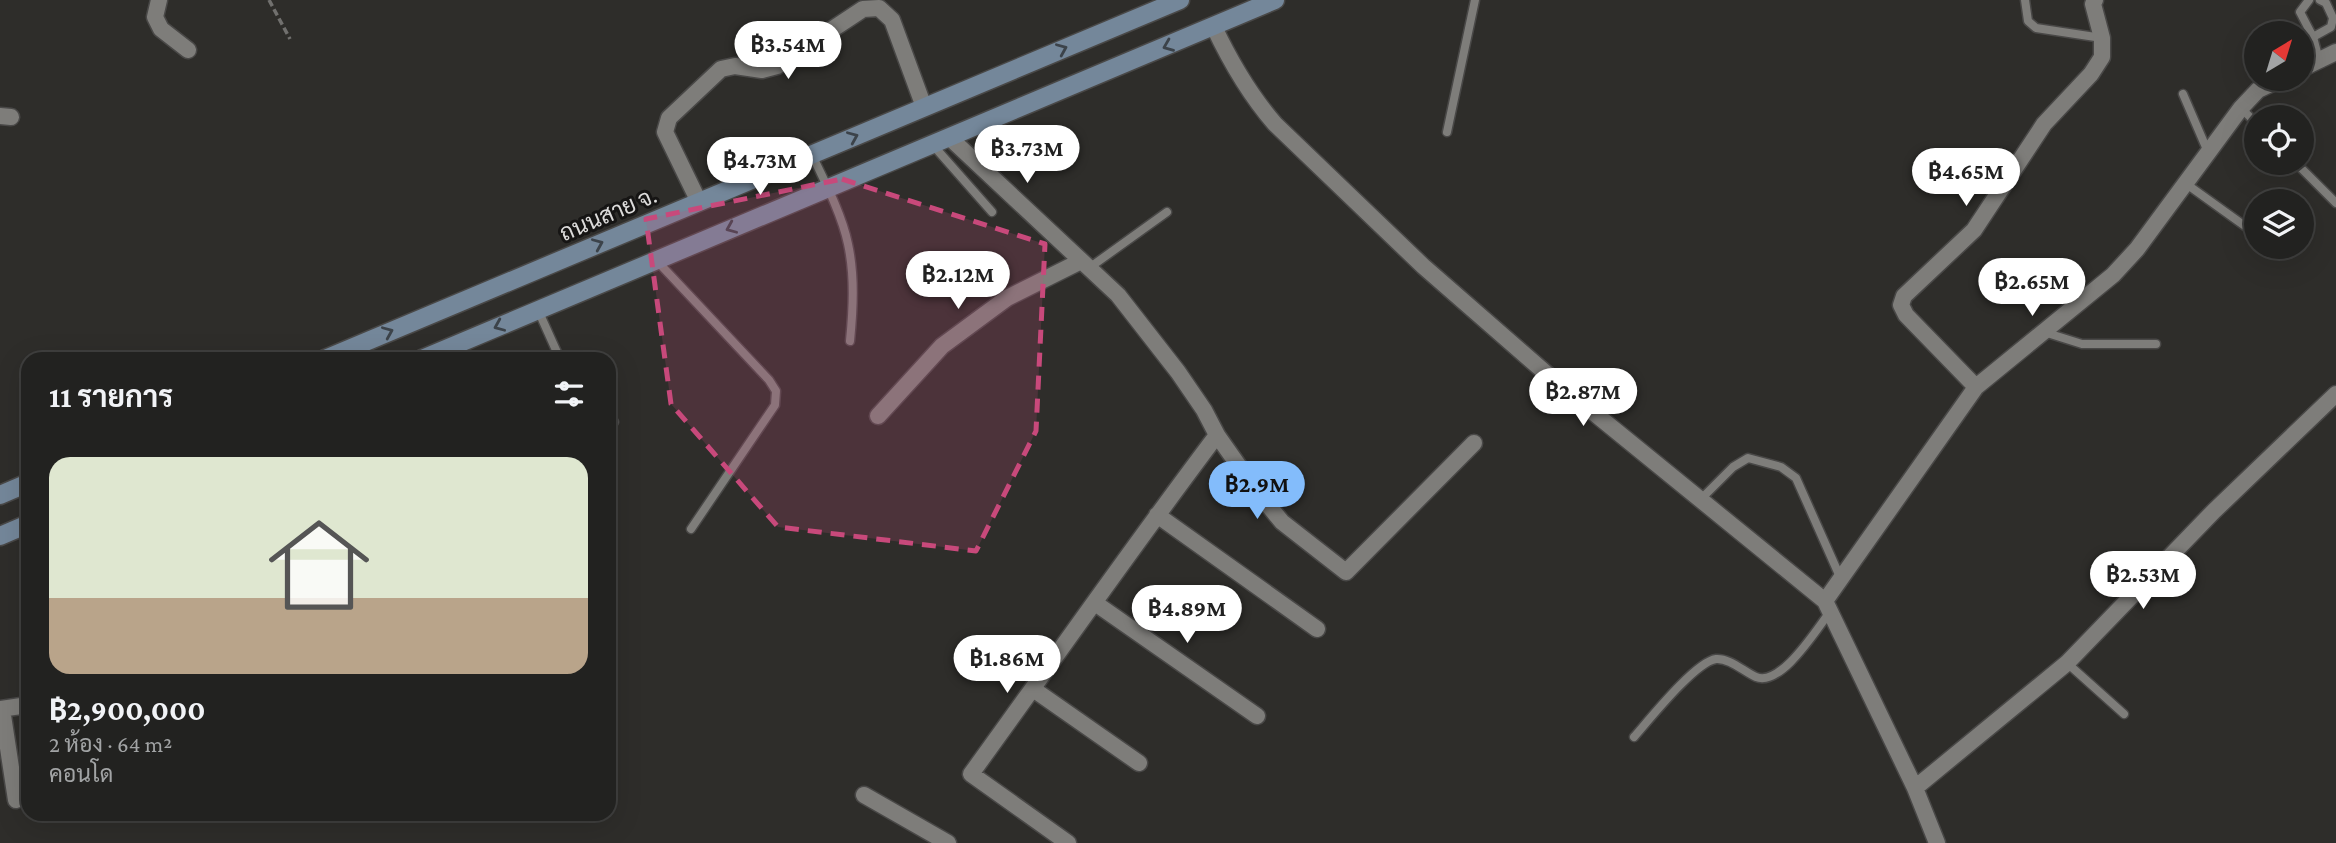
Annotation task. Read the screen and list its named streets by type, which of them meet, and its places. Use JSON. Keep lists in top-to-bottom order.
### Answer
{
  "streets": {
    "main road": ["ถนนสาย จ."]
  },
  "north": "top right",
  "page": {
    "price": [
      "฿3.54M",
      "฿3.73M",
      "฿4.73M",
      "฿4.65M",
      "฿2.12M",
      "฿2.65M",
      "฿2.87M",
      "฿2.9M",
      "฿2.53M",
      "฿4.89M",
      "฿1.86M"
    ],
    "heading": "11 รายการ",
    "list": [
      {
        "name": "฿2,900,000",
        "note": "2 ห้อง · 64 m² · คอนโด"
      }
    ]
  }
}
